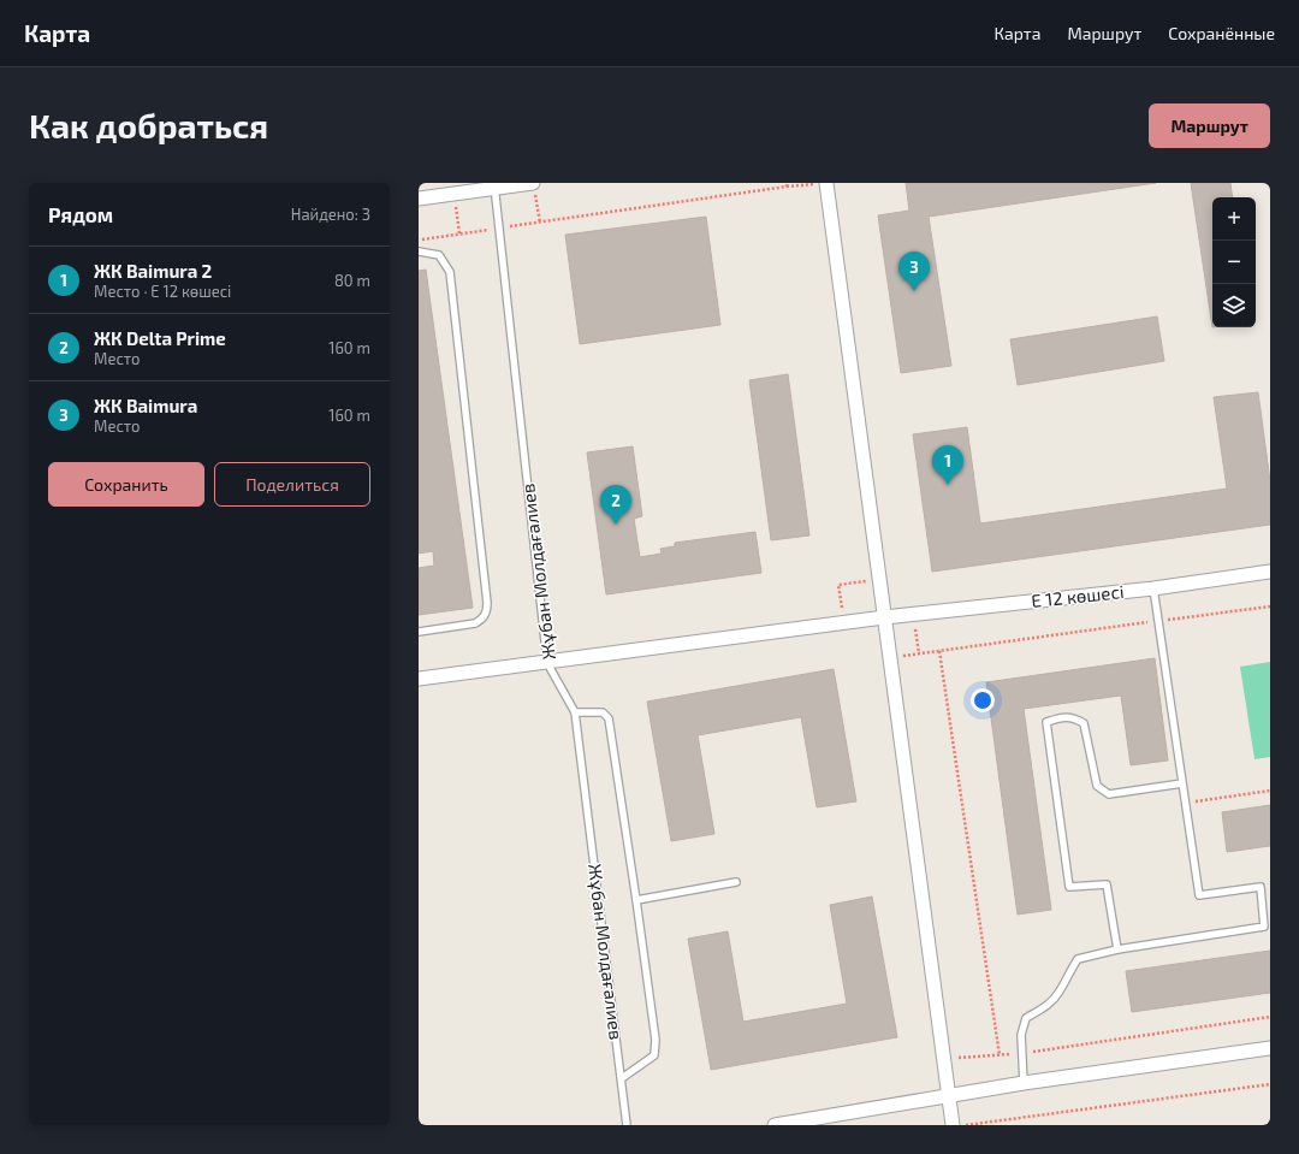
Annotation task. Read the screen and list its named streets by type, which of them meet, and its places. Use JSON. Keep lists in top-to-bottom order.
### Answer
{
  "streets": {
    "street": ["Е 12 көшесі"],
    "lane": ["Жұбан Молдағалиев"]
  },
  "crossings": [
    ["Жұбан Молдағалиев", "Е 12 көшесі"]
  ],
  "page": {
    "header": "Карта",
    "nav": ["Карта", "Маршрут", "Сохранённые"],
    "buttons": [
      "Маршрут",
      ["Сохранить", "Поделиться"]
    ],
    "title": "Как добраться",
    "heading": ["Рядом", "Найдено: 3"],
    "map_buttons": ["+", "−"],
    "list": [
      {
        "mark": "1",
        "name": "ЖК Baimura 2",
        "note": "Место · Е 12 көшесі",
        "value": "80 m"
      },
      {
        "mark": "2",
        "name": "ЖК Delta Prime",
        "note": "Место",
        "value": "160 m"
      },
      {
        "mark": "3",
        "name": "ЖК Baimura",
        "note": "Место",
        "value": "160 m"
      }
    ],
    "pins": ["3", "1", "2"]
  }
}
